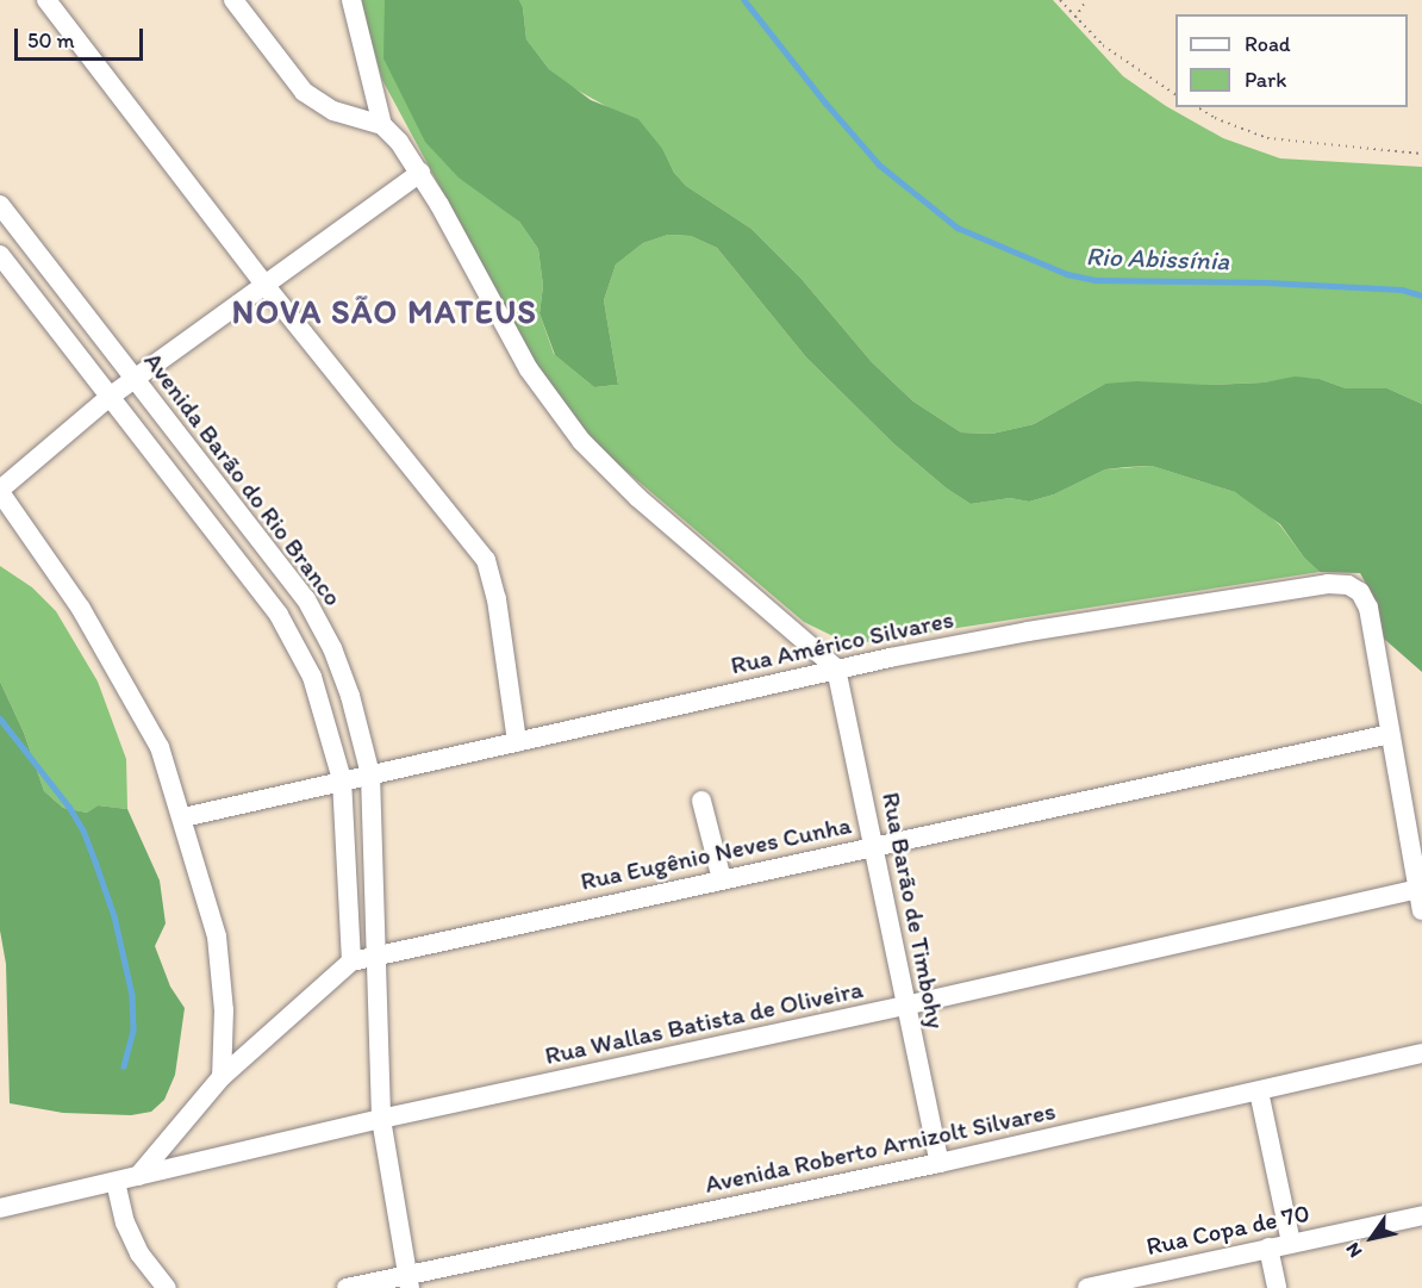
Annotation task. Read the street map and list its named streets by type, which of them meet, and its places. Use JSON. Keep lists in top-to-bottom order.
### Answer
{
  "streets": {
    "street": [
      "Avenida Barão do Rio Branco",
      "Rua Américo Silvares",
      "Rua Eugênio Neves Cunha",
      "Rua Barão de Timbohy",
      "Rua Wallas Batista de Oliveira",
      "Avenida Roberto Arnizolt Silvares",
      "Rua Copa de 70"
    ]
  },
  "crossings": [
    ["Avenida Barão do Rio Branco", "Rua Américo Silvares"],
    ["Avenida Barão do Rio Branco", "Rua Eugênio Neves Cunha"],
    ["Avenida Barão do Rio Branco", "Rua Wallas Batista de Oliveira"],
    ["Avenida Barão do Rio Branco", "Avenida Roberto Arnizolt Silvares"],
    ["Rua Américo Silvares", "Rua Eugênio Neves Cunha"],
    ["Rua Américo Silvares", "Rua Barão de Timbohy"],
    ["Rua Eugênio Neves Cunha", "Rua Barão de Timbohy"],
    ["Rua Eugênio Neves Cunha", "Rua Wallas Batista de Oliveira"],
    ["Rua Barão de Timbohy", "Rua Wallas Batista de Oliveira"],
    ["Rua Barão de Timbohy", "Avenida Roberto Arnizolt Silvares"]
  ],
  "districts": ["NOVA SÃO MATEUS"],
  "water": ["Rio Abissínia"],
  "legend": ["Road", "Park"],
  "scale_bar": "50 m",
  "north": "bottom left"
}
